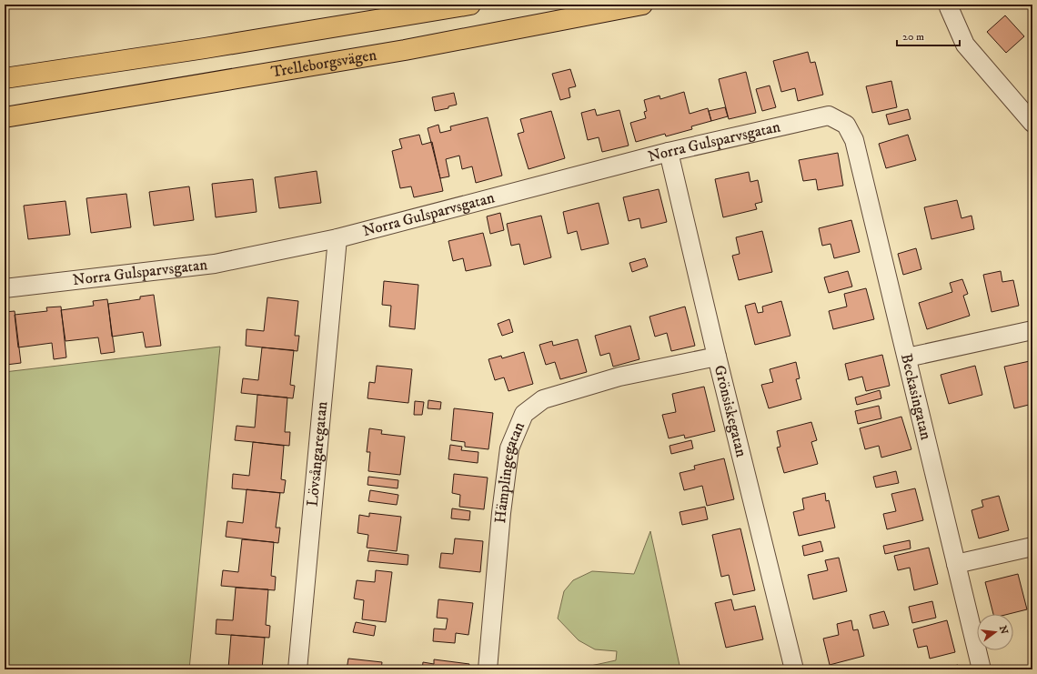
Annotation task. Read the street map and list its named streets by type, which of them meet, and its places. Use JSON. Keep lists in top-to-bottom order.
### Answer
{
  "streets": {
    "highway": ["Trelleborgsvägen"],
    "street": [
      "Norra Gulsparvsgatan",
      "Beckasingatan",
      "Grönsiskegatan",
      "Lövsångaregatan",
      "Hämplingegatan"
    ]
  },
  "crossings": [
    ["Norra Gulsparvsgatan", "Beckasingatan"],
    ["Norra Gulsparvsgatan", "Grönsiskegatan"],
    ["Norra Gulsparvsgatan", "Lövsångaregatan"],
    ["Grönsiskegatan", "Hämplingegatan"]
  ],
  "scale_bar": "20 m",
  "north": "right"
}
